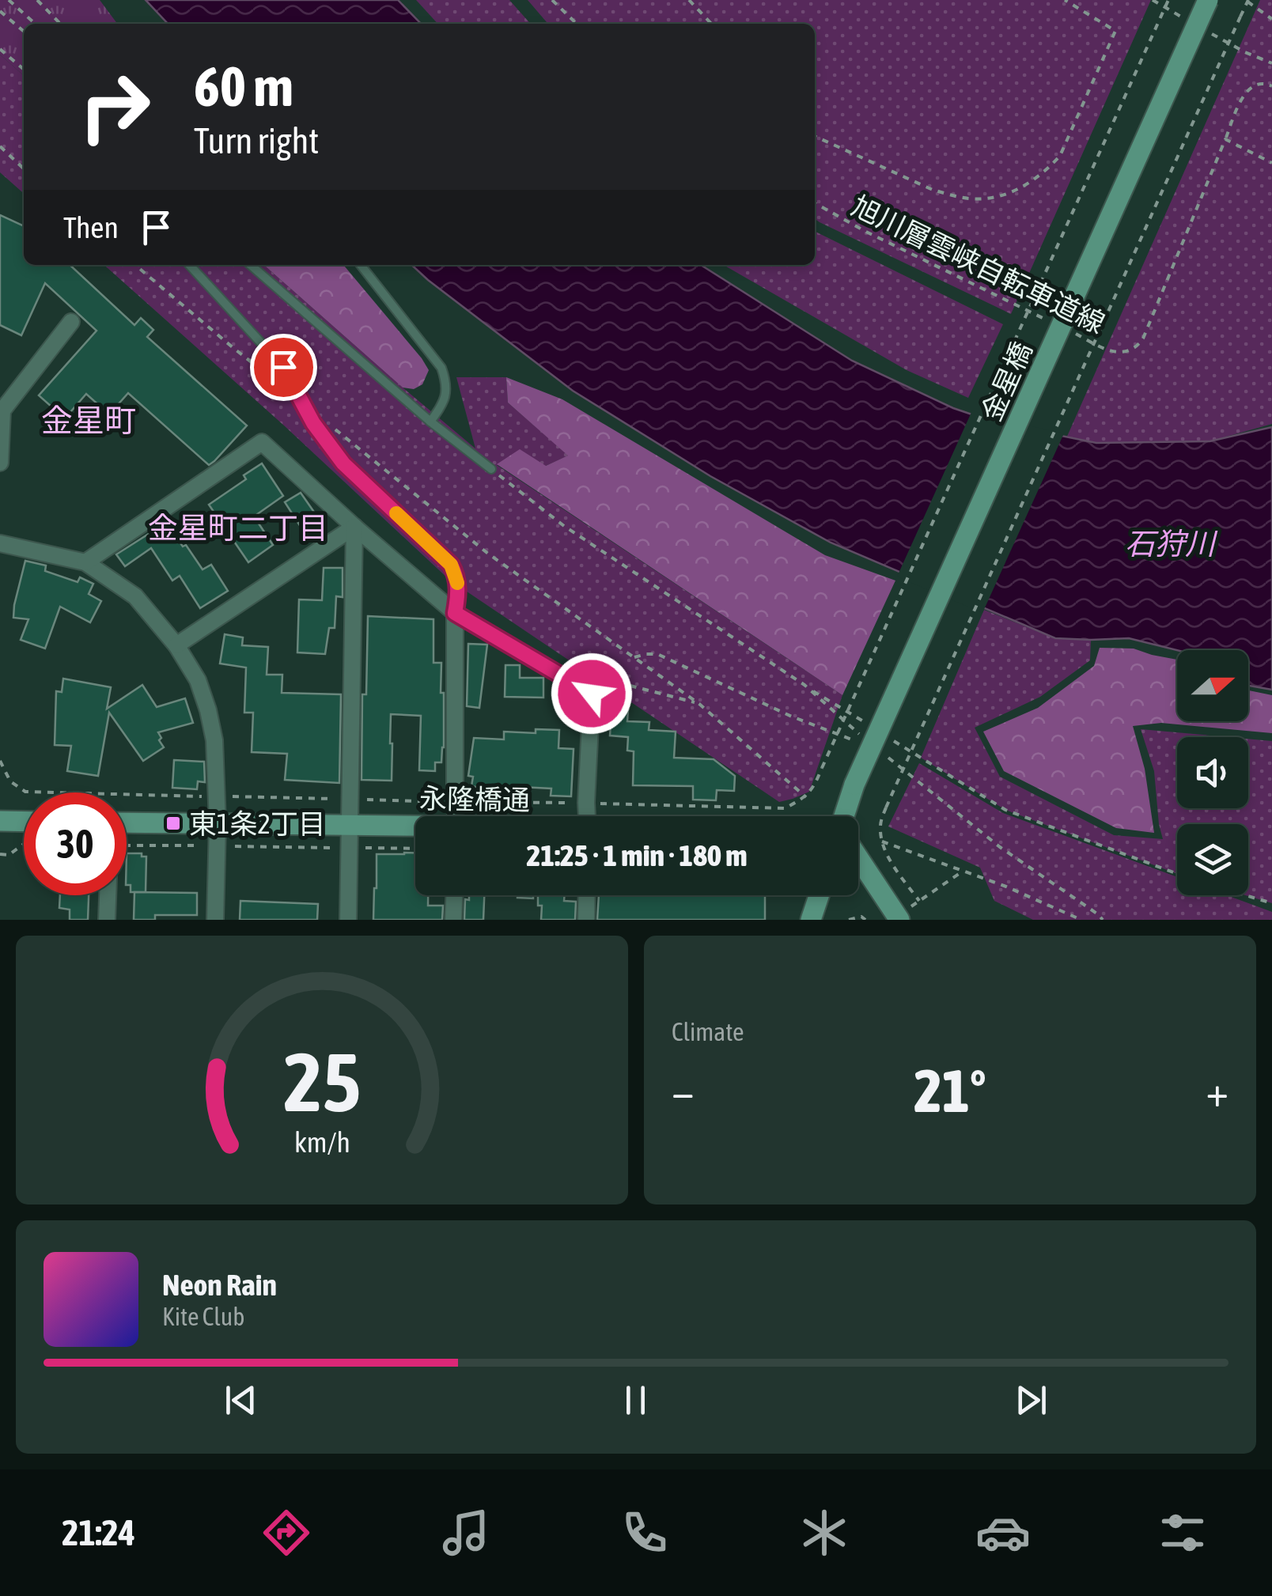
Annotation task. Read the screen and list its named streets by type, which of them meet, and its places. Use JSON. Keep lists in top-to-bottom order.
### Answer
{
  "streets": {
    "main road": ["金星橋", "永隆橋通"],
    "path": ["旭川層雲峡自転車道線"]
  },
  "districts": ["金星町", "金星町二丁目"],
  "water": ["石狩川"],
  "places": {
    "transit": ["東1条2丁目"]
  },
  "north": "right",
  "page": {
    "turn": ["60 m", "Turn right"],
    "then": "Then",
    "limit": "30",
    "trip": "21:25 · 1 min · 180 m",
    "tile": "Climate",
    "heat": ["−", "21°", "+"],
    "song": ["Neon Rain", "Kite Club"],
    "tabs": "21:24",
    "gauge": ["25", "km/h"]
  }
}
